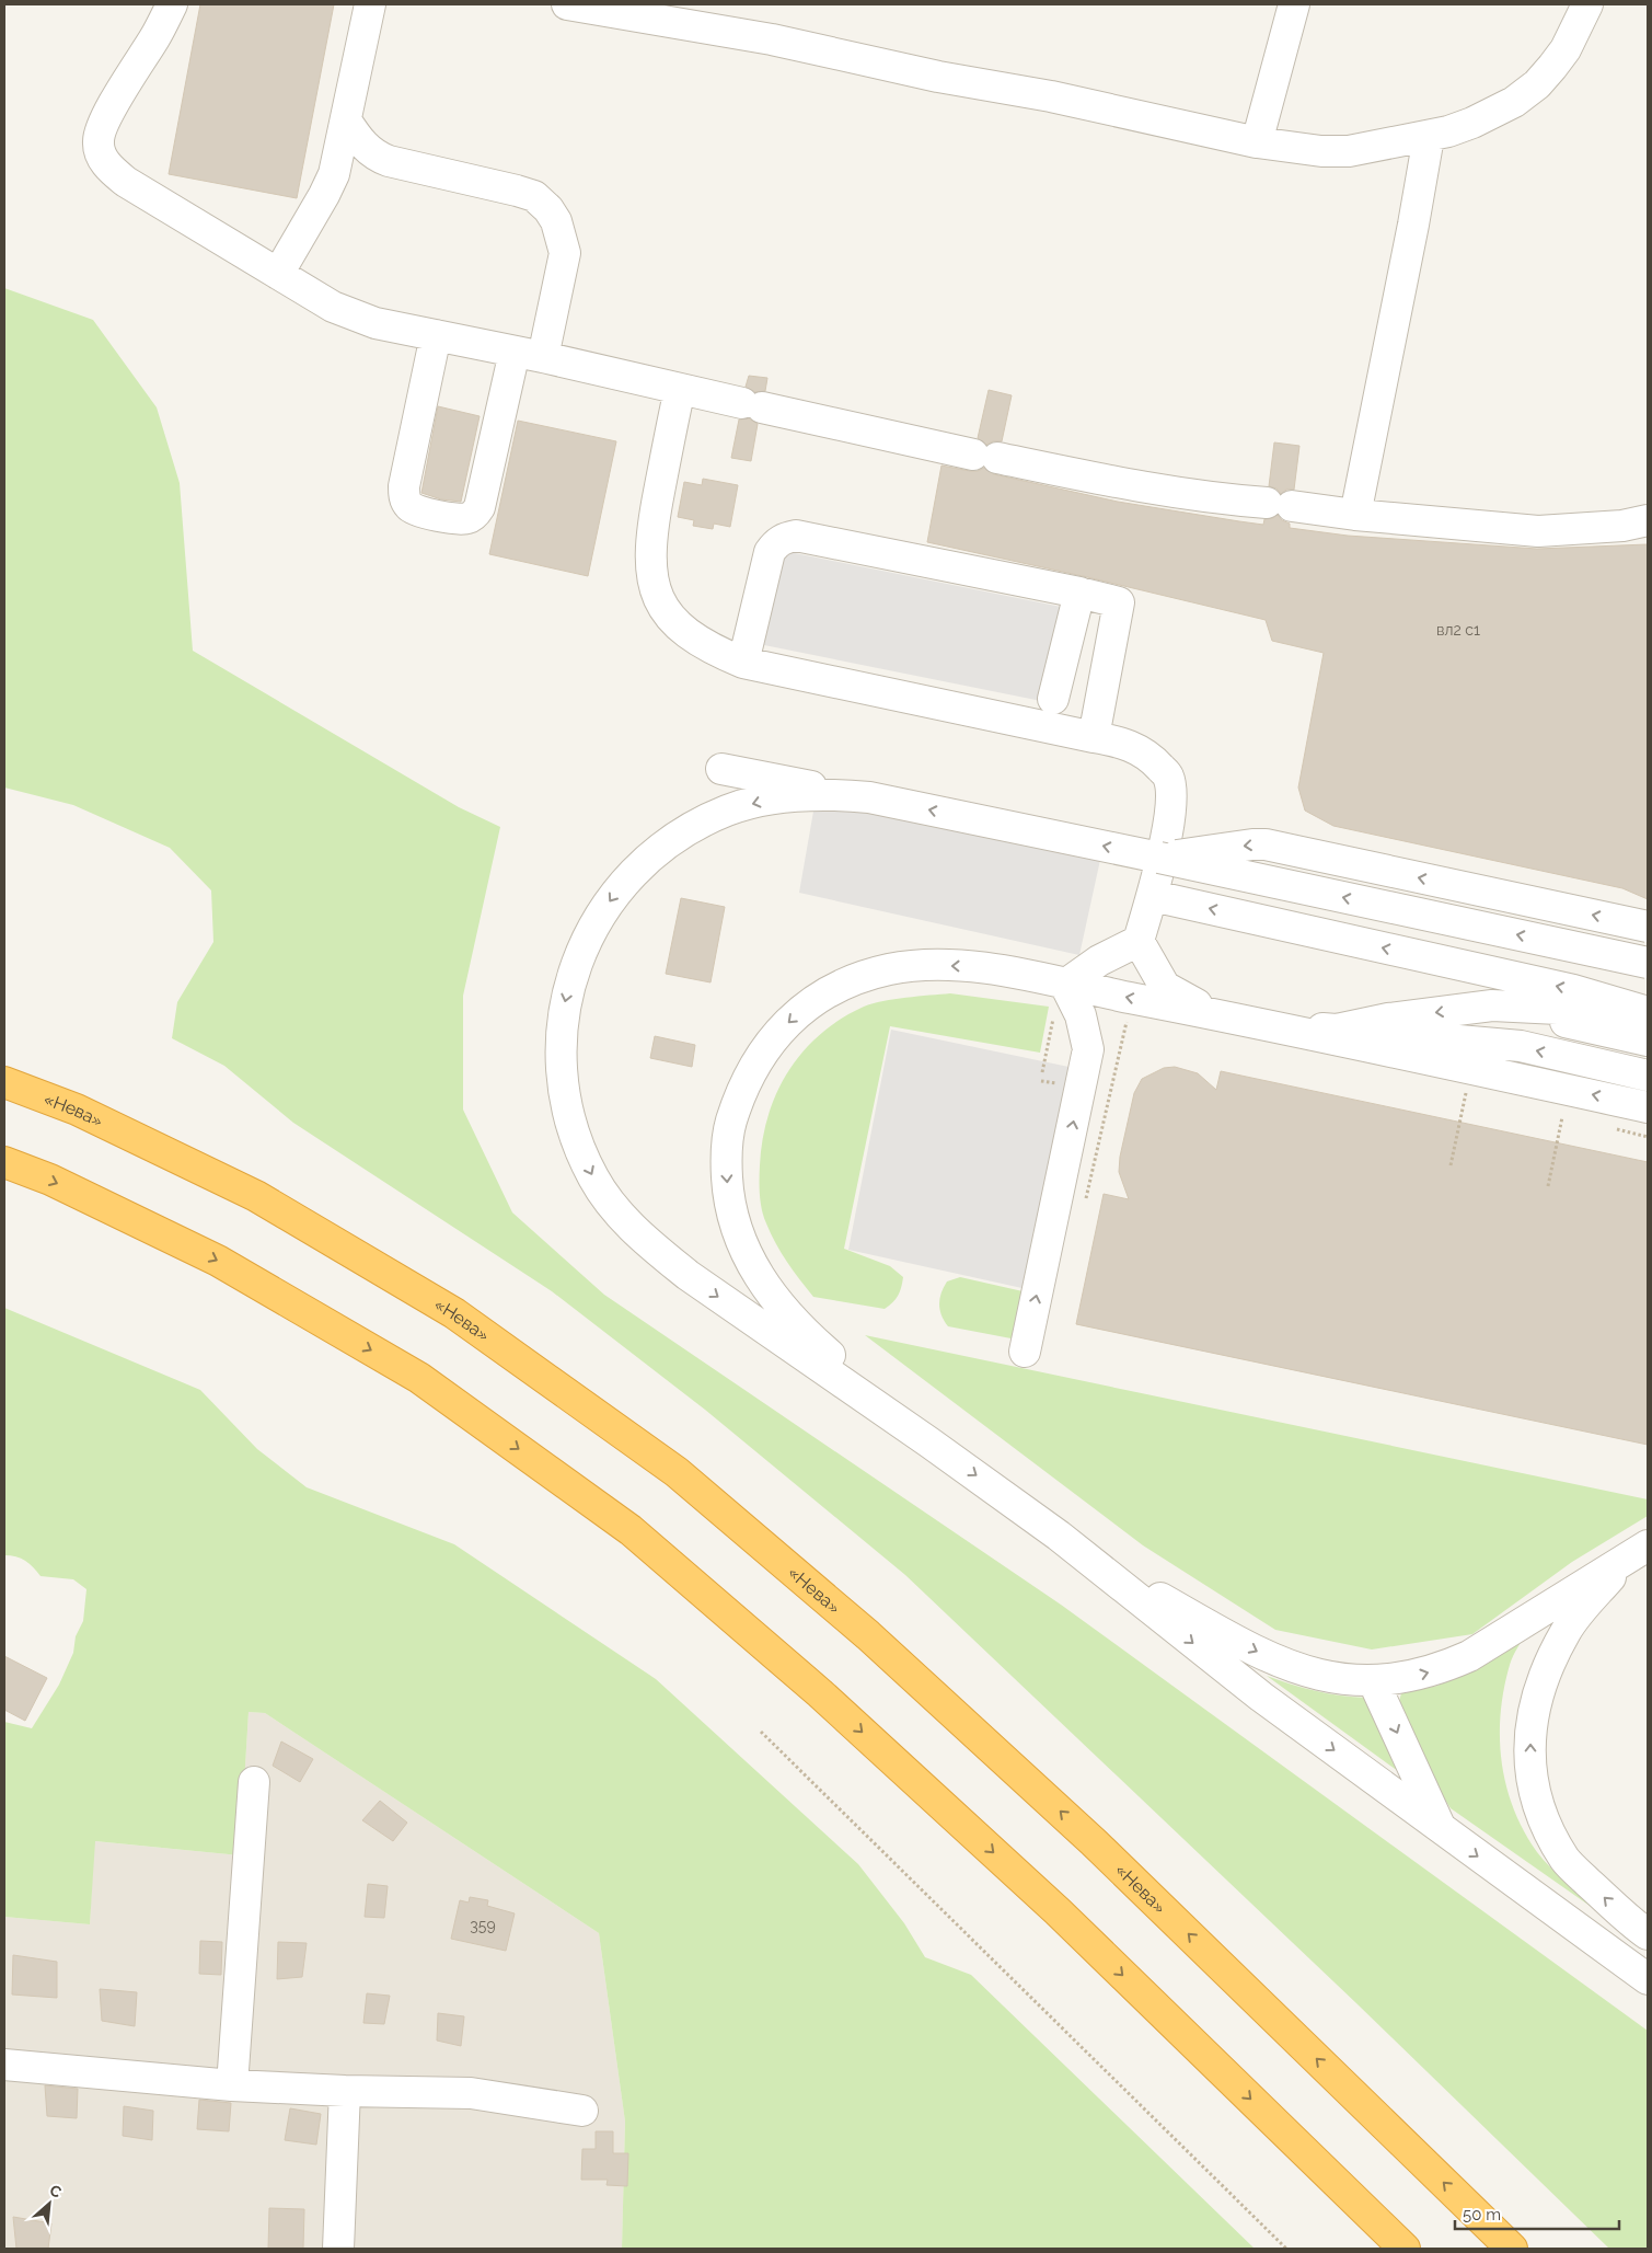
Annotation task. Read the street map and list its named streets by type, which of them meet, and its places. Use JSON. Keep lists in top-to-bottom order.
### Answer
{
  "streets": {
    "highway": ["«Нева»"]
  },
  "house_numbers": ["вл2 с1", "359"],
  "scale_bar": "50 m",
  "north": "top right"
}
